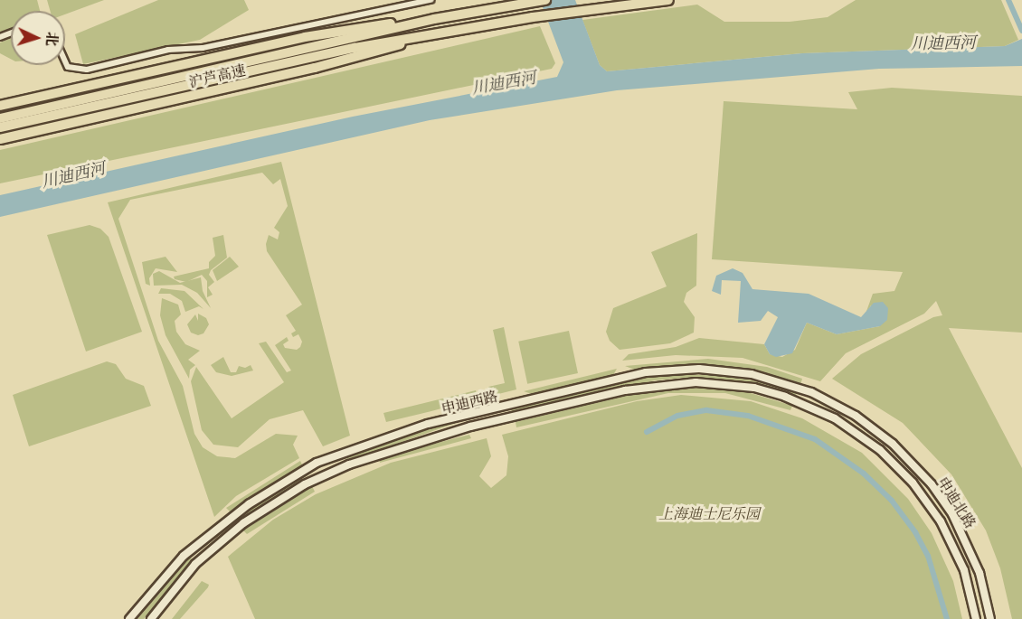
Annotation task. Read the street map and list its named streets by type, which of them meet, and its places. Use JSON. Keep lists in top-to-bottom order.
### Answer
{
  "streets": {
    "highway": ["沪芦高速"],
    "street": ["申迪西路", "申迪北路"]
  },
  "crossings": [
    ["申迪西路", "申迪北路"]
  ],
  "water": ["川迪西河"],
  "parks": ["上海迪士尼乐园"],
  "north": "right"
}
